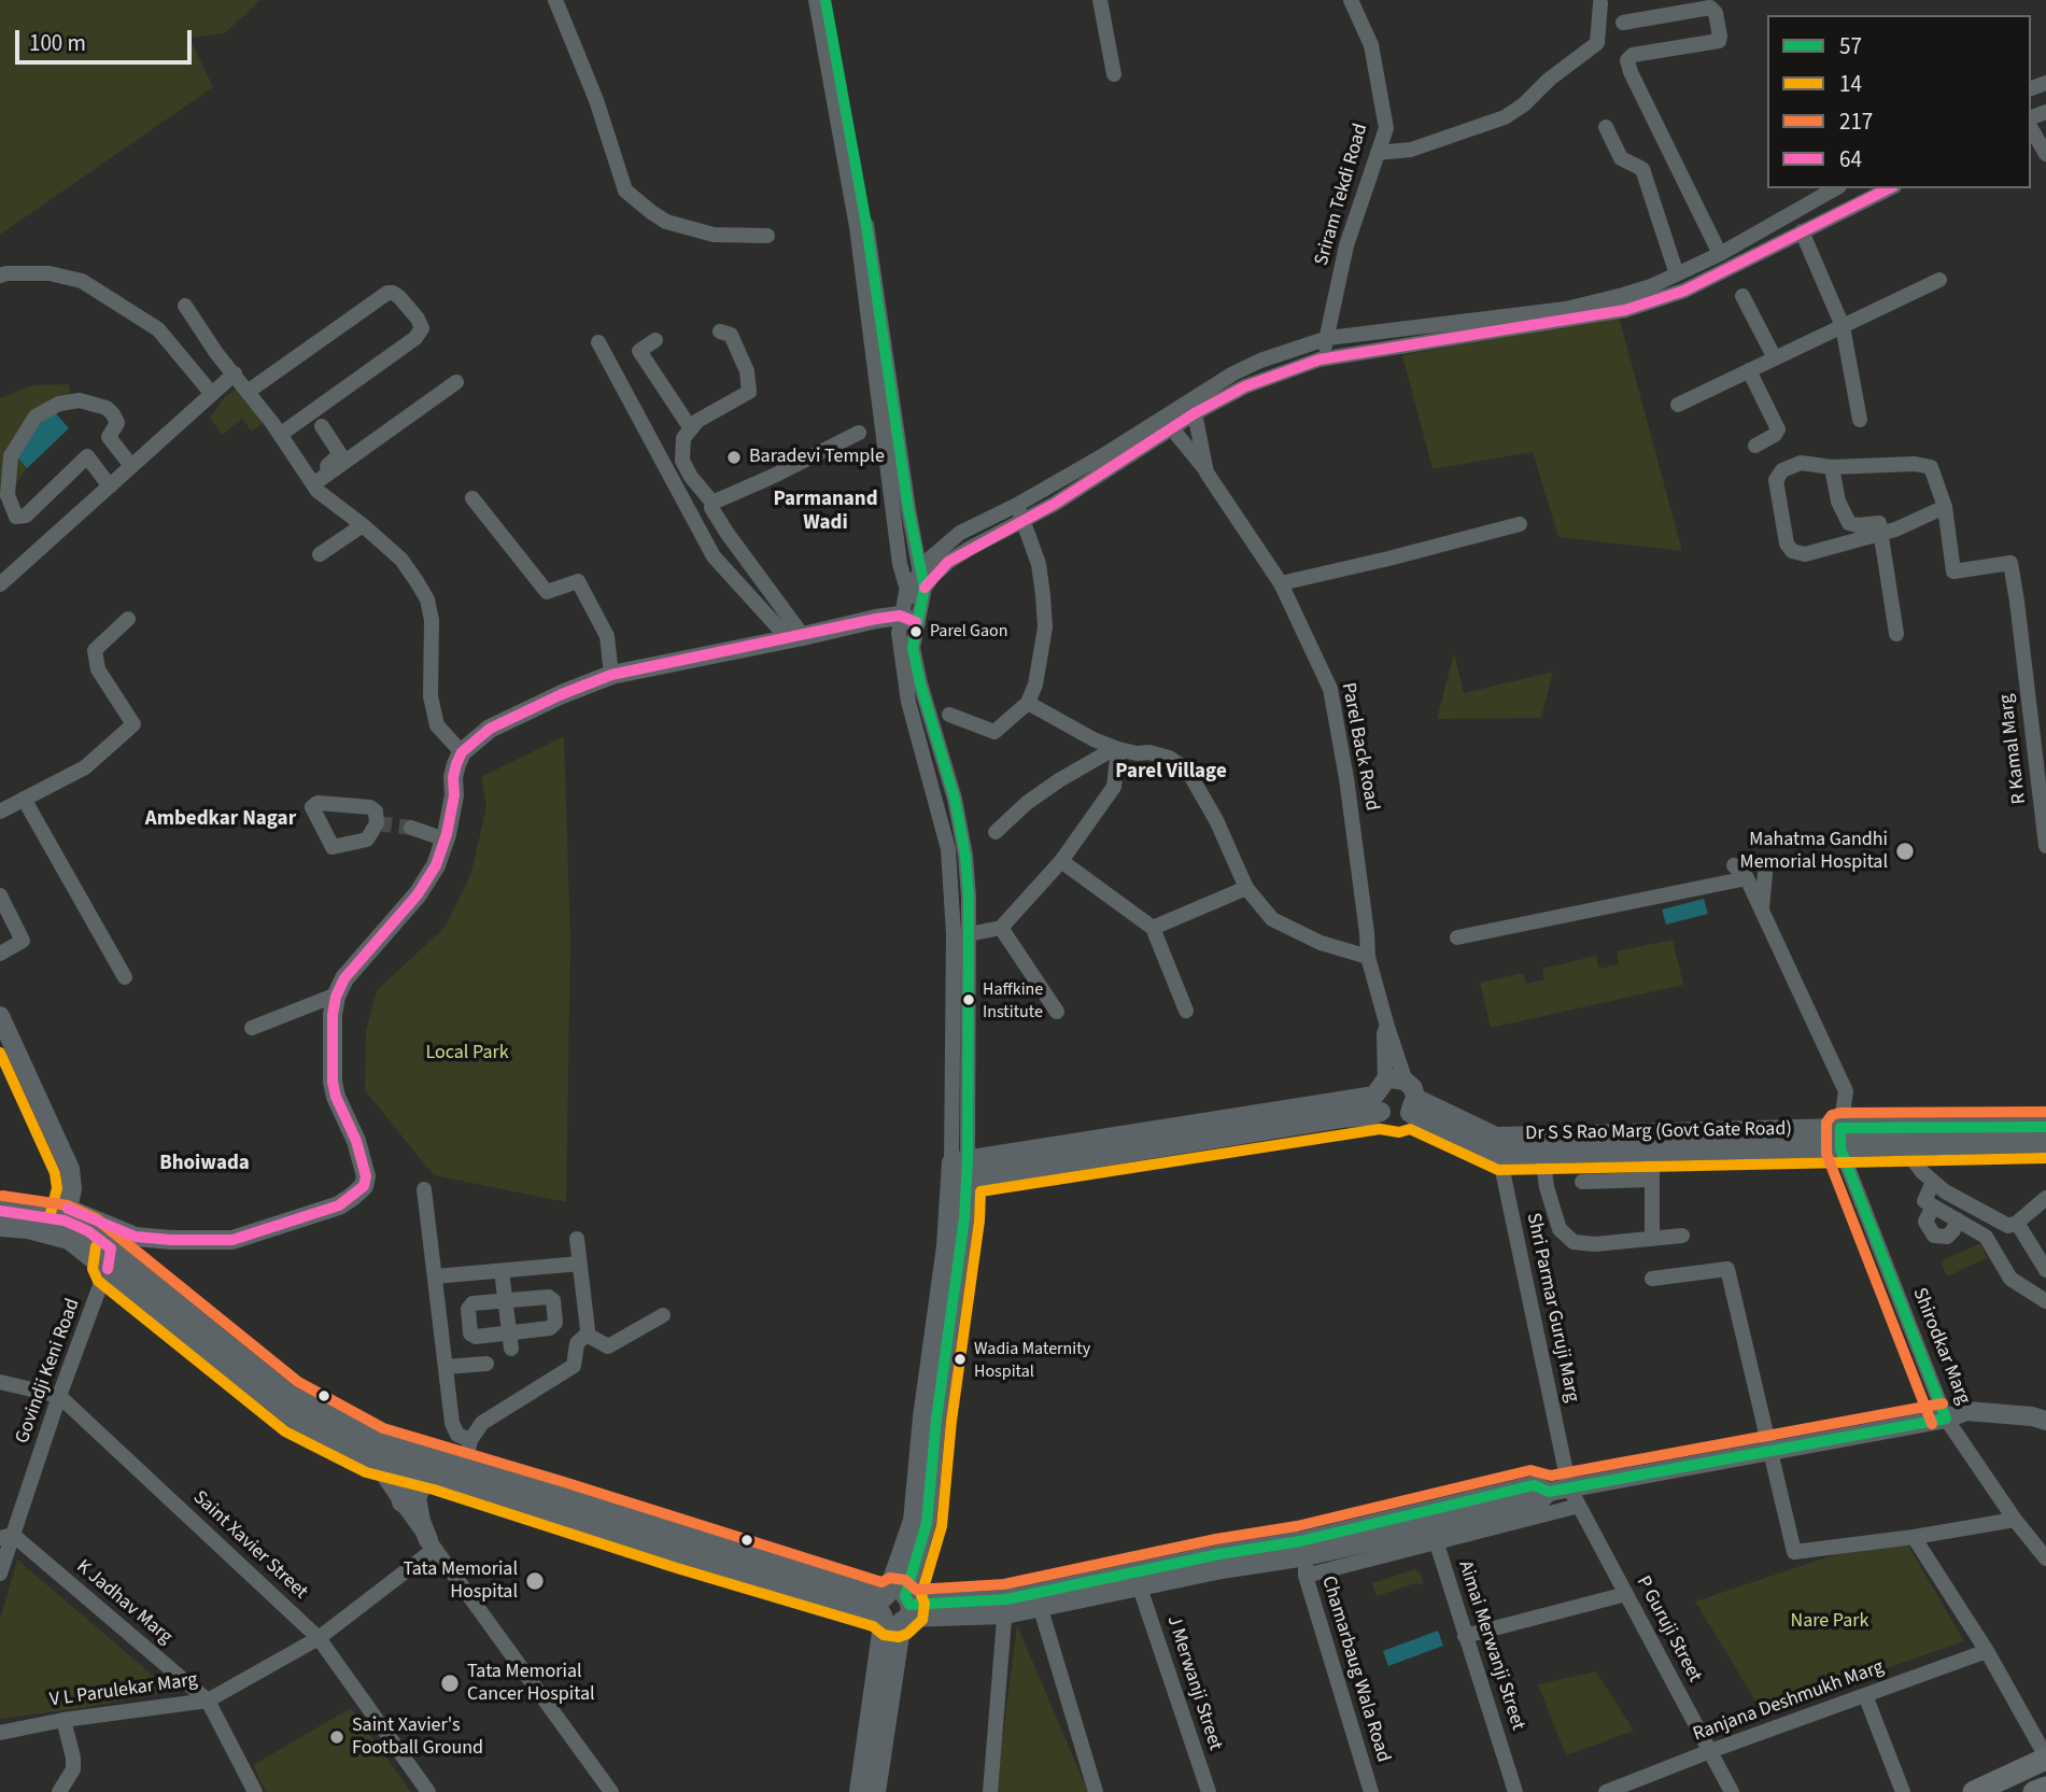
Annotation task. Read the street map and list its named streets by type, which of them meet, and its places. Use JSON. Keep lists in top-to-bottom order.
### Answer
{
  "streets": {
    "main road": ["Dr S S Rao Marg (Govt Gate Road)"],
    "street": [
      "Sriram Tekdi Road",
      "Parel Back Road",
      "R Kamal Marg",
      "Shri Parmar Guruji Marg",
      "Shirodkar Marg",
      "Govindji Keni Road",
      "Saint Xavier Street",
      "K Jadhav Marg",
      "P Guruji Street",
      "Aimai Merwanji Street",
      "Chamarbaug Wala Road",
      "J Merwanji Street",
      "V L Parulekar Marg",
      "Ranjana Deshmukh Marg"
    ]
  },
  "crossings": [
    ["Parel Back Road", "Dr S S Rao Marg (Govt Gate Road)"],
    ["Dr S S Rao Marg (Govt Gate Road)", "Shri Parmar Guruji Marg"],
    ["Dr S S Rao Marg (Govt Gate Road)", "Shirodkar Marg"],
    ["Shri Parmar Guruji Marg", "P Guruji Street"],
    ["Govindji Keni Road", "Saint Xavier Street"],
    ["Govindji Keni Road", "K Jadhav Marg"],
    ["Saint Xavier Street", "V L Parulekar Marg"],
    ["K Jadhav Marg", "V L Parulekar Marg"],
    ["P Guruji Street", "Ranjana Deshmukh Marg"]
  ],
  "districts": [
    "Parmanand Wadi",
    "Parel Village",
    "Ambedkar Nagar",
    "Bhoiwada"
  ],
  "parks": ["Local Park", "Nare Park"],
  "places": [
    "Baradevi Temple",
    "Parel Gaon",
    "Mahatma Gandhi Memorial Hospital",
    "Haffkine Institute",
    "Wadia Maternity Hospital",
    "Tata Memorial Hospital",
    "Tata Memorial Cancer Hospital",
    "Saint Xavier's Football Ground"
  ],
  "lines": [
    "transit line 57",
    "transit line 64",
    "transit line 14",
    "transit line 217"
  ],
  "legend": [
    "57",
    "14",
    "217",
    "64"
  ],
  "scale_bar": "100 m"
}
